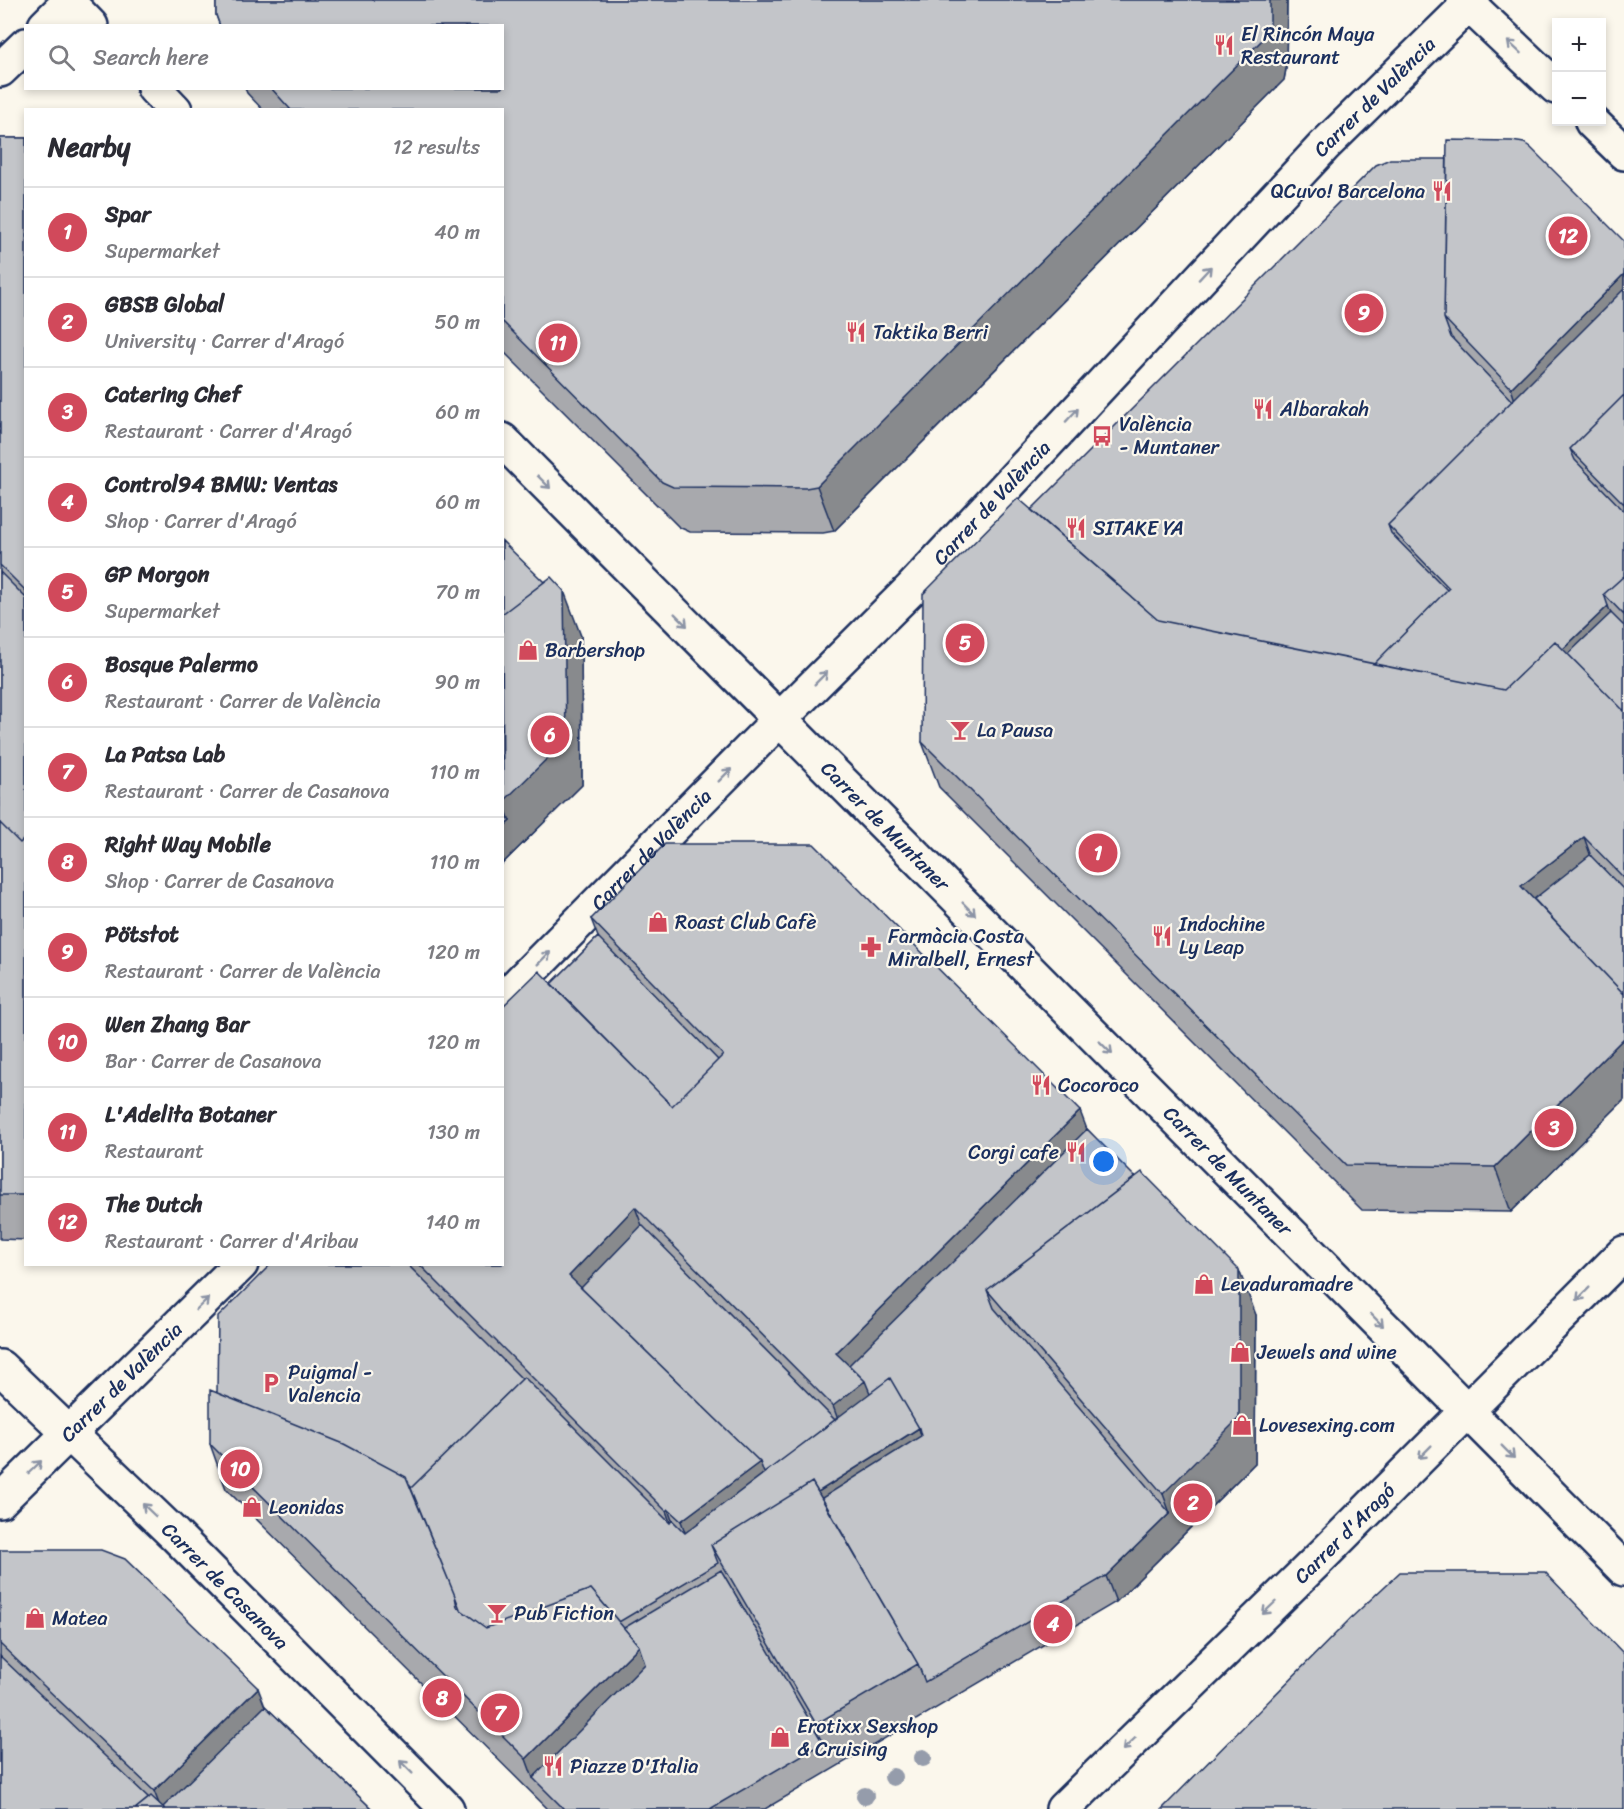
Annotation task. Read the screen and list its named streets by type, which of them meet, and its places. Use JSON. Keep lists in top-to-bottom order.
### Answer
{
  "streets": {
    "main road": [
      "Carrer de València",
      "Carrer de Muntaner",
      "Carrer d'Aragó",
      "Carrer de Casanova"
    ]
  },
  "crossings": [
    ["Carrer de València", "Carrer de Muntaner"],
    ["Carrer de València", "Carrer de Casanova"],
    ["Carrer de Muntaner", "Carrer d'Aragó"]
  ],
  "one_way": [
    "Carrer de València",
    "Carrer de Muntaner",
    "Carrer d'Aragó",
    "Carrer de Casanova"
  ],
  "places": {
    "restaurant": [
      "El Rincón Maya Restaurant",
      "QCuvo! Barcelona",
      "Taktika Berri",
      "Albarakah",
      "SITAKE YA",
      "Indochine Ly Leap",
      "Cocoroco",
      "Corgi cafe",
      "Piazze D'Italia"
    ],
    "bus stop": ["València - Muntaner"],
    "shop": [
      "Barbershop",
      "Roast Club Cafè",
      "Levaduramadre",
      "Jewels and wine",
      "Lovesexing.com",
      "Leonidas",
      "Matea",
      "Erotixx Sexshop & Cruising"
    ],
    "bar": ["La Pausa", "Pub Fiction"],
    "pharmacy": ["Farmàcia Costa Miralbell, Ernest"],
    "parking": ["Puigmal - Valencia"]
  },
  "page": {
    "map_buttons": ["+", "−"],
    "search": "Search here",
    "heading": ["Nearby", "12 results"],
    "list": [
      {
        "mark": "1",
        "name": "Spar",
        "note": "Supermarket",
        "value": "40 m"
      },
      {
        "mark": "2",
        "name": "GBSB Global",
        "note": "University · Carrer d'Aragó",
        "value": "50 m"
      },
      {
        "mark": "3",
        "name": "Catering Chef",
        "note": "Restaurant · Carrer d'Aragó",
        "value": "60 m"
      },
      {
        "mark": "4",
        "name": "Control94 BMW: Ventas",
        "note": "Shop · Carrer d'Aragó",
        "value": "60 m"
      },
      {
        "mark": "5",
        "name": "GP Morgon",
        "note": "Supermarket",
        "value": "70 m"
      },
      {
        "mark": "6",
        "name": "Bosque Palermo",
        "note": "Restaurant · Carrer de València",
        "value": "90 m"
      },
      {
        "mark": "7",
        "name": "La Patsa Lab",
        "note": "Restaurant · Carrer de Casanova",
        "value": "110 m"
      },
      {
        "mark": "8",
        "name": "Right Way Mobile",
        "note": "Shop · Carrer de Casanova",
        "value": "110 m"
      },
      {
        "mark": "9",
        "name": "Pötstot",
        "note": "Restaurant · Carrer de València",
        "value": "120 m"
      },
      {
        "mark": "10",
        "name": "Wen Zhang Bar",
        "note": "Bar · Carrer de Casanova",
        "value": "120 m"
      },
      {
        "mark": "11",
        "name": "L'Adelita Botaner",
        "note": "Restaurant",
        "value": "130 m"
      },
      {
        "mark": "12",
        "name": "The Dutch",
        "note": "Restaurant · Carrer d'Aribau",
        "value": "140 m"
      }
    ],
    "pins": [
      "12",
      "9",
      "11",
      "5",
      "6",
      "1",
      "3",
      "10",
      "2",
      "4",
      "8",
      "7"
    ]
  }
}
